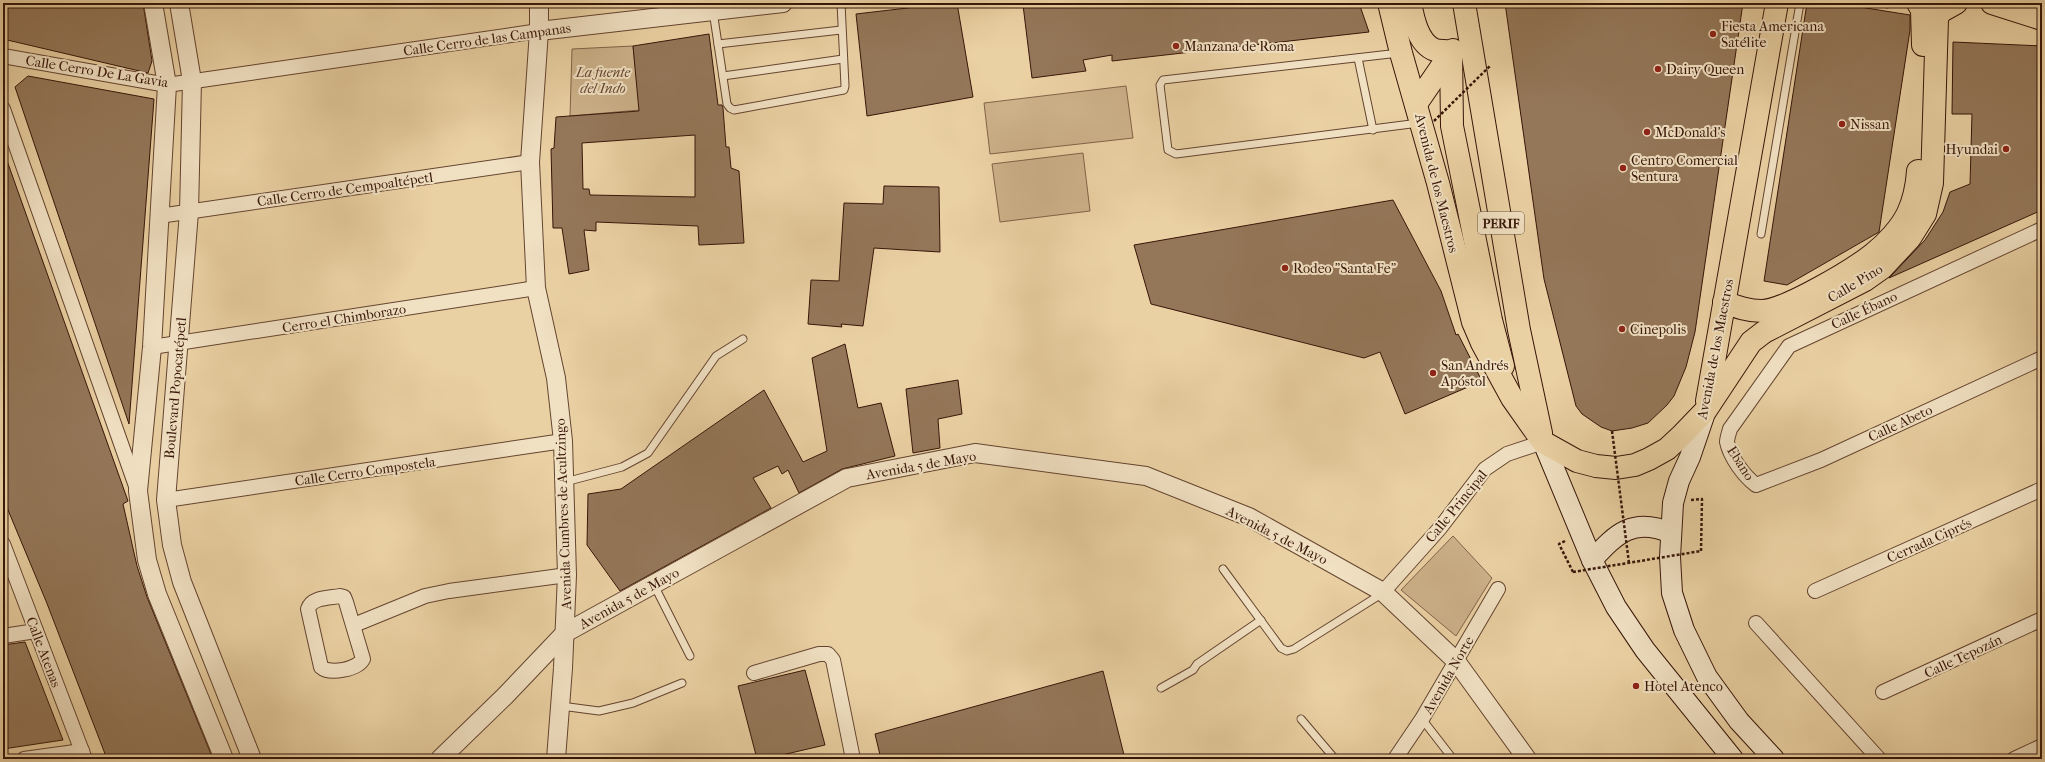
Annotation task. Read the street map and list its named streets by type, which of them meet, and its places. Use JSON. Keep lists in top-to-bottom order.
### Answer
{
  "streets": {
    "main road": ["Avenida de los Maestros", "PERIF", "Calle Pino"],
    "street": [
      "Calle Cerro de las Campanas",
      "Calle Cerro De La Gavia",
      "Calle Cerro de Cempoaltépetl",
      "Calle Ébano",
      "Cerro el Chimborazo",
      "Boulevard Popocatépetl",
      "Calle Abeto",
      "Ebano",
      "Avenida 5 de Mayo",
      "Calle Cerro Compostela",
      "Calle Principal",
      "Avenida Cumbres de Acultzingo",
      "Cerrada Ciprés",
      "Calle Atenas",
      "Calle Tepozán",
      "Avenida Norte"
    ]
  },
  "crossings": [
    ["Calle Cerro de las Campanas", "Calle Cerro De La Gavia"],
    ["Calle Cerro de las Campanas", "Boulevard Popocatépetl"],
    ["Calle Cerro de las Campanas", "Avenida Cumbres de Acultzingo"],
    ["Calle Cerro De La Gavia", "Boulevard Popocatépetl"],
    ["Avenida de los Maestros", "Calle Pino"],
    ["Avenida de los Maestros", "Calle Principal"],
    ["Calle Cerro de Cempoaltépetl", "Boulevard Popocatépetl"],
    ["Calle Cerro de Cempoaltépetl", "Avenida Cumbres de Acultzingo"],
    ["Calle Pino", "Calle Principal"],
    ["Calle Ébano", "Ebano"],
    ["Cerro el Chimborazo", "Boulevard Popocatépetl"],
    ["Cerro el Chimborazo", "Avenida Cumbres de Acultzingo"],
    ["Boulevard Popocatépetl", "Calle Cerro Compostela"],
    ["Calle Abeto", "Ebano"],
    ["Avenida 5 de Mayo", "Calle Principal"],
    ["Avenida 5 de Mayo", "Avenida Cumbres de Acultzingo"],
    ["Avenida 5 de Mayo", "Avenida Norte"],
    ["Calle Cerro Compostela", "Avenida Cumbres de Acultzingo"]
  ],
  "parks": ["La fuente del Indo"],
  "places": [
    "Fiesta Americana Satélite",
    "Manzana de Roma",
    "Dairy Queen",
    "Nissan",
    "McDonald's",
    "Hyundai",
    "Centro Comercial Sentura",
    "Rodeo \"Santa Fe\"",
    "Cinepolis",
    "San Andrés Apóstol",
    "Hotel Atenco"
  ]
}
